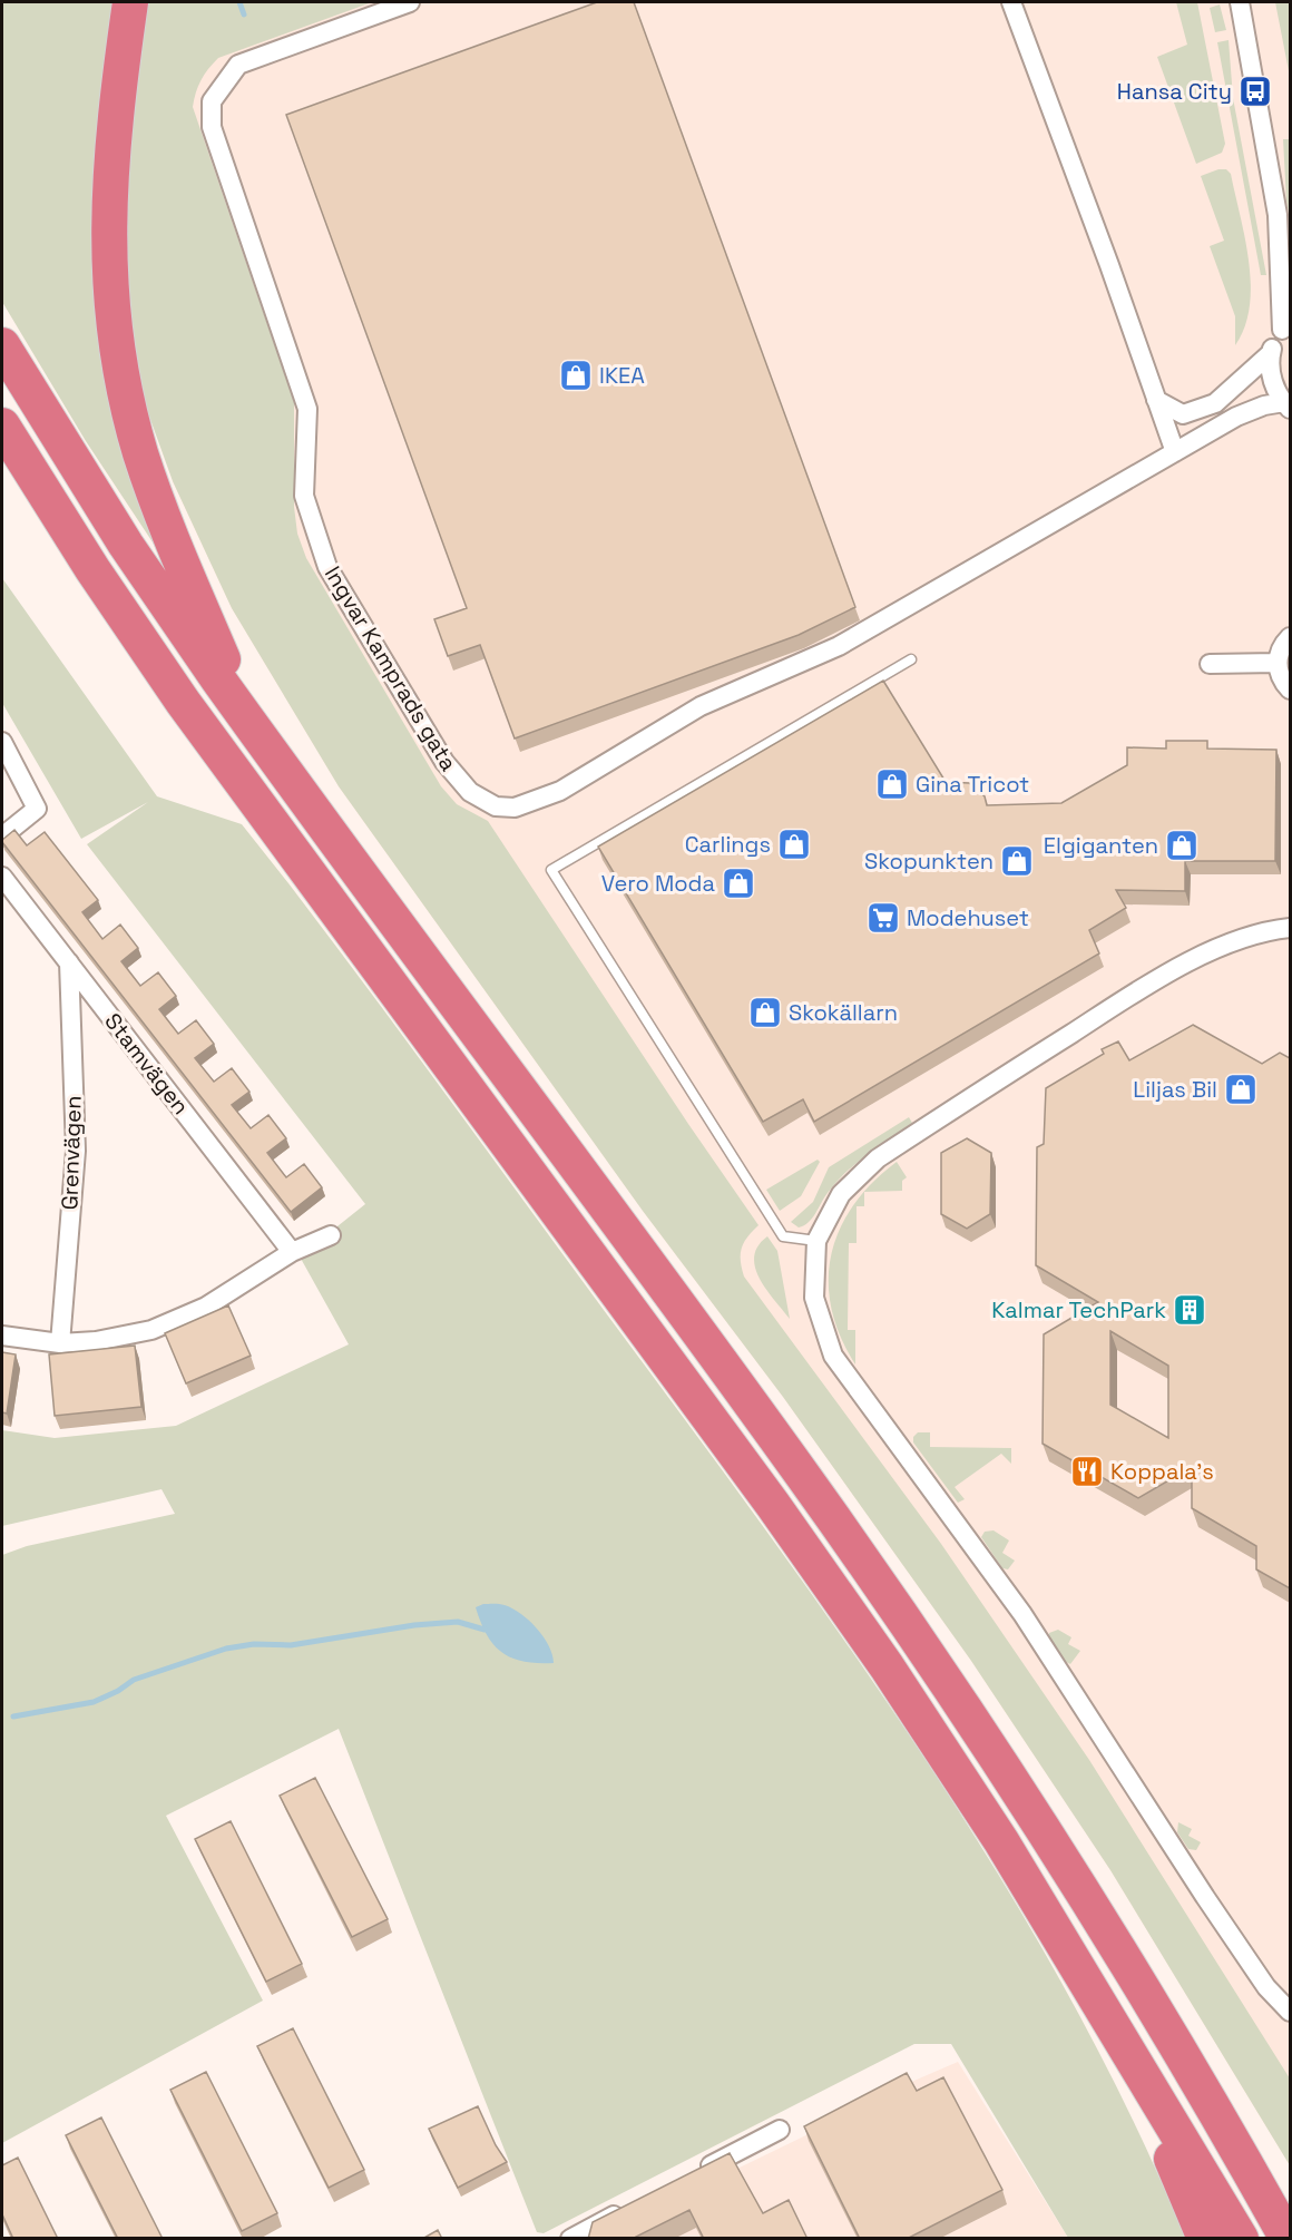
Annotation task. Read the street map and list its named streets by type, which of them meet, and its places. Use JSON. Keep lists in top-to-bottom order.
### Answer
{
  "streets": {
    "street": ["Ingvar Kamprads gata", "Stamvägen", "Grenvägen"]
  },
  "crossings": [
    ["Stamvägen", "Grenvägen"]
  ],
  "places": {
    "bus stop": ["Hansa City"],
    "shop": [
      "IKEA",
      "Gina Tricot",
      "Carlings",
      "Elgiganten",
      "Skopunkten",
      "Vero Moda",
      "Skokällarn",
      "Liljas Bil"
    ],
    "supermarket": ["Modehuset"],
    "building": ["Kalmar TechPark"],
    "restaurant": ["Koppala's"]
  }
}
